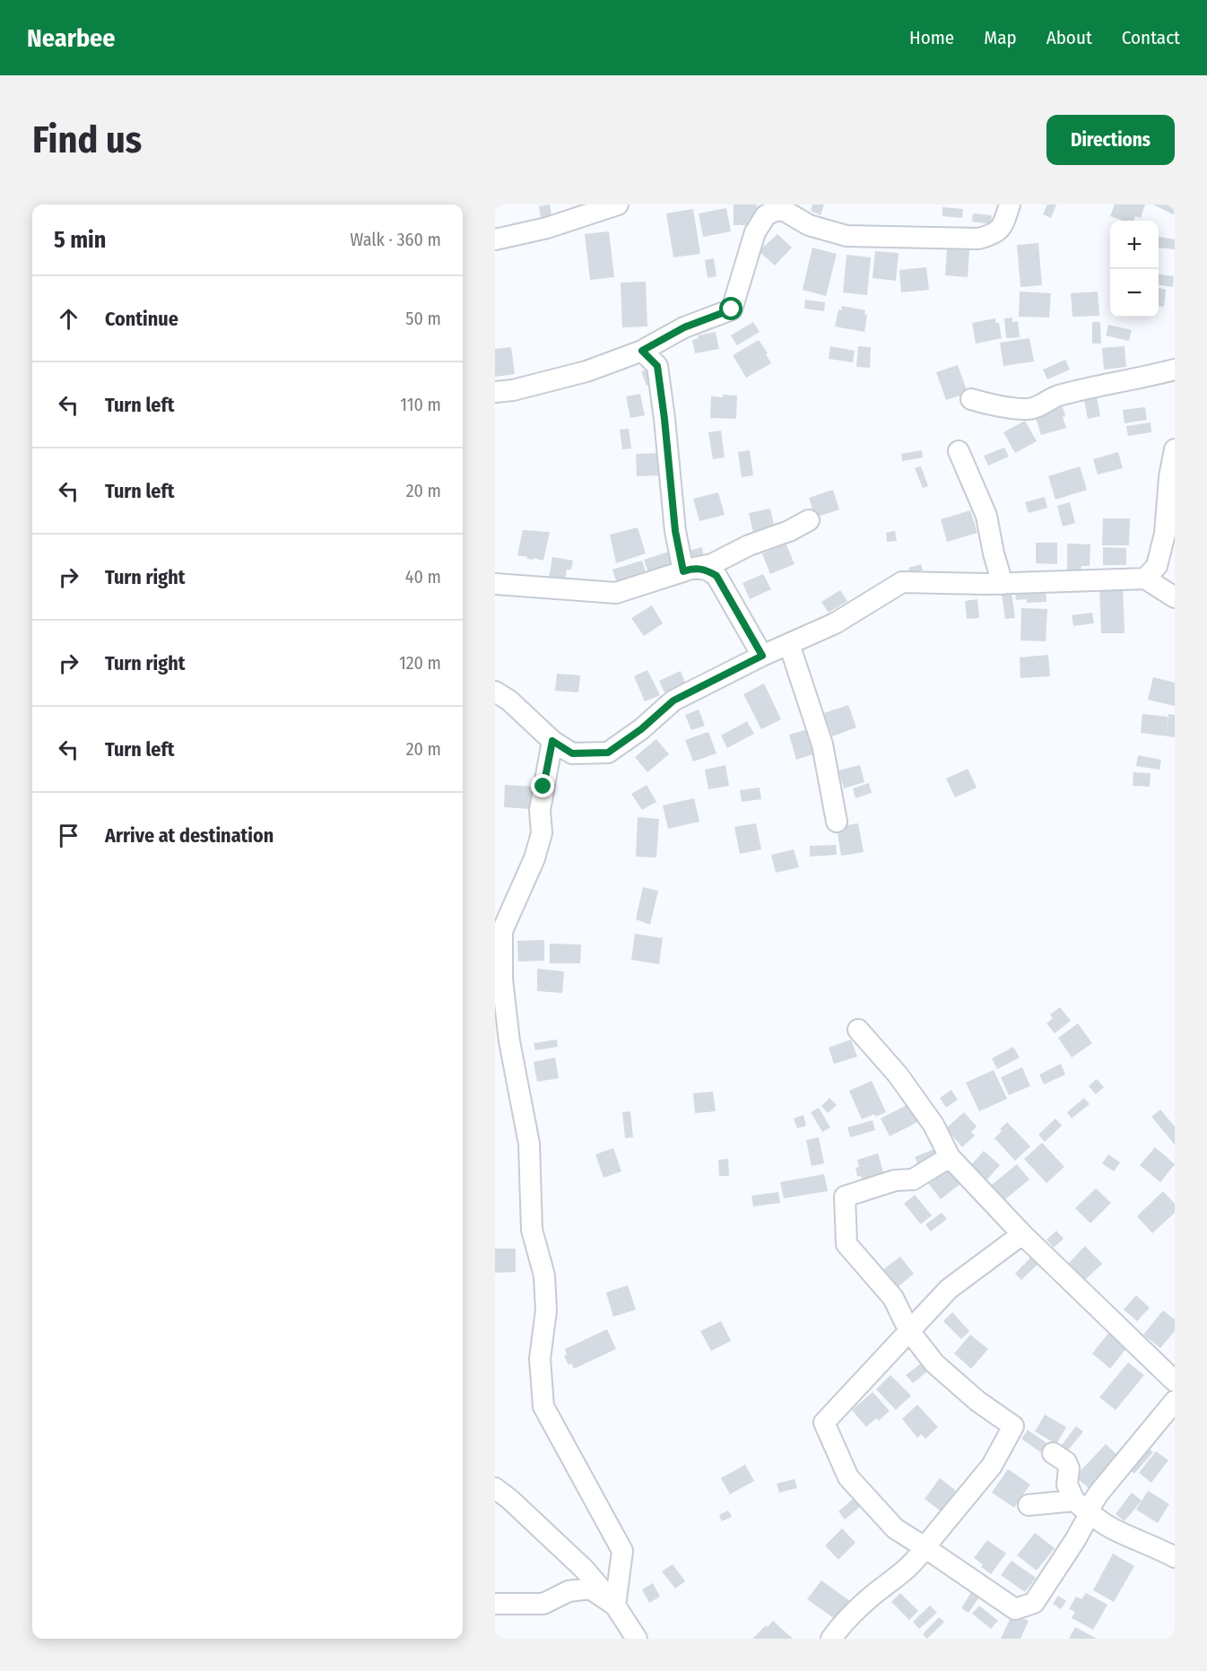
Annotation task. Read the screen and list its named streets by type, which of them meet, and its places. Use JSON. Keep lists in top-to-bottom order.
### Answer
{
  "page": {
    "header": "Nearbee",
    "nav": [
      "Home",
      "Map",
      "About",
      "Contact"
    ],
    "buttons": "Directions",
    "title": "Find us",
    "heading": ["5 min", "Walk · 360 m"],
    "map_buttons": ["+", "−"],
    "list": [
      ["Continue", "50 m"],
      ["Turn left", "110 m"],
      ["Turn left", "20 m"],
      ["Turn right", "40 m"],
      ["Turn right", "120 m"],
      ["Turn left", "20 m"],
      "Arrive at destination"
    ]
  }
}
